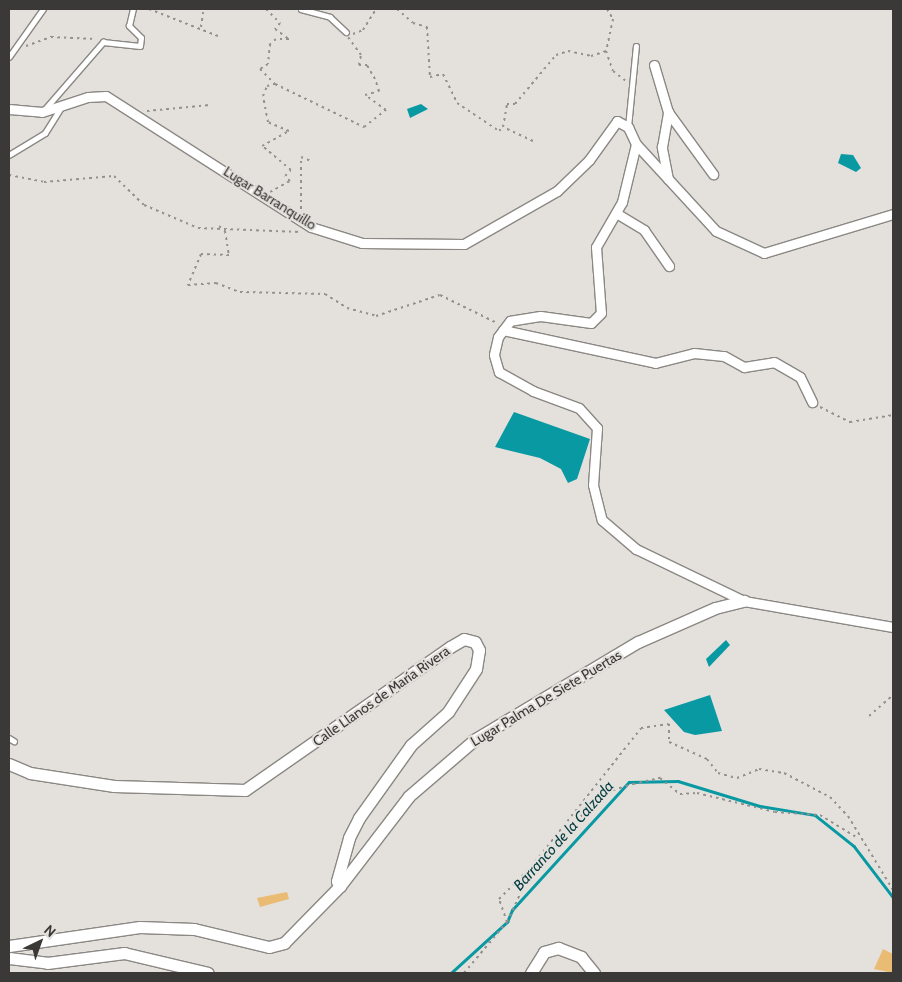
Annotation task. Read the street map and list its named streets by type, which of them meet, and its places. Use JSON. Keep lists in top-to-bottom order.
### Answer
{
  "streets": {
    "street": ["Lugar Barranquillo", "Calle Llanos de María Rivera", "Lugar Palma De Siete Puertas"]
  },
  "crossings": [
    ["Calle Llanos de María Rivera", "Lugar Palma De Siete Puertas"]
  ],
  "water": ["Barranco de la Calzada"],
  "north": "top right"
}
